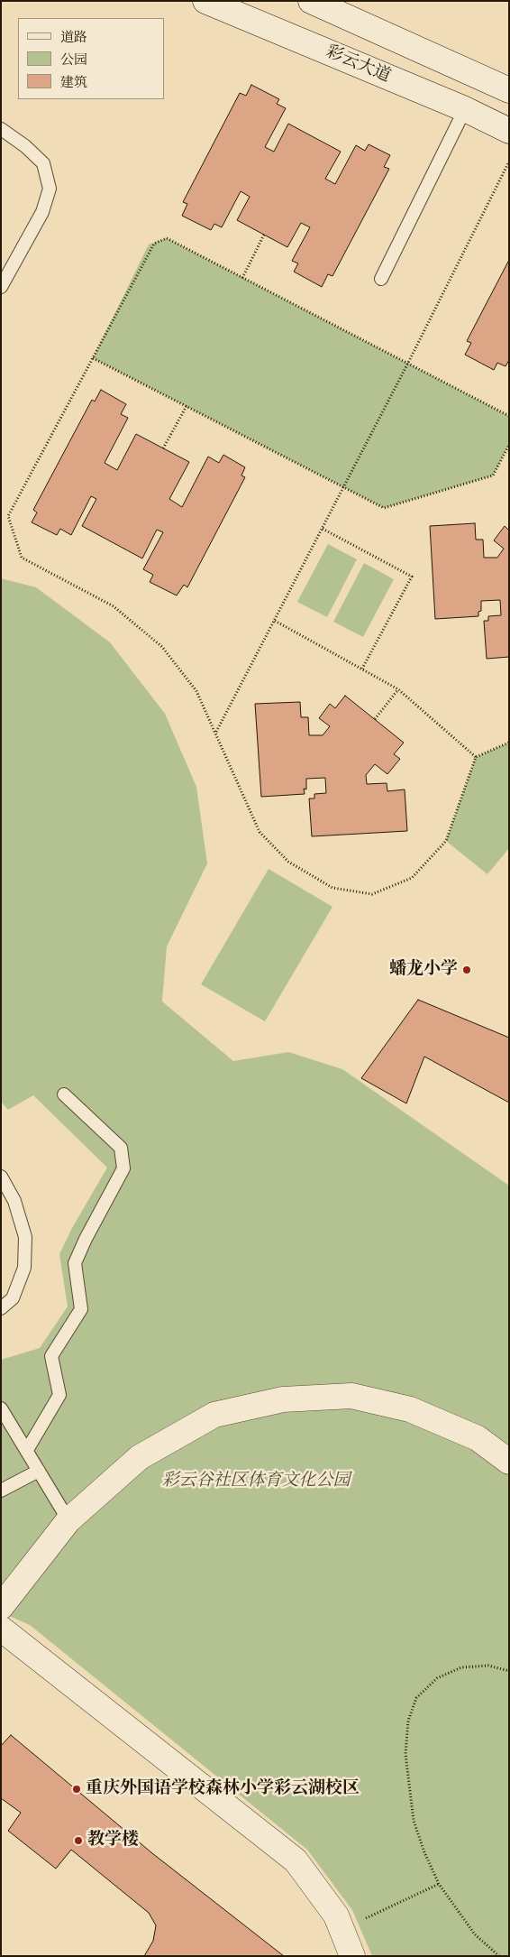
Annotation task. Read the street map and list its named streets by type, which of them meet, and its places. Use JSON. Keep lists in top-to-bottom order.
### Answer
{
  "streets": {
    "street": ["彩云大道"]
  },
  "parks": ["彩云谷社区体育文化公园"],
  "places": ["蟠龙小学", "重庆外国语学校森林小学彩云湖校区", "教学楼"],
  "legend": ["道路", "公园", "建筑"]
}
